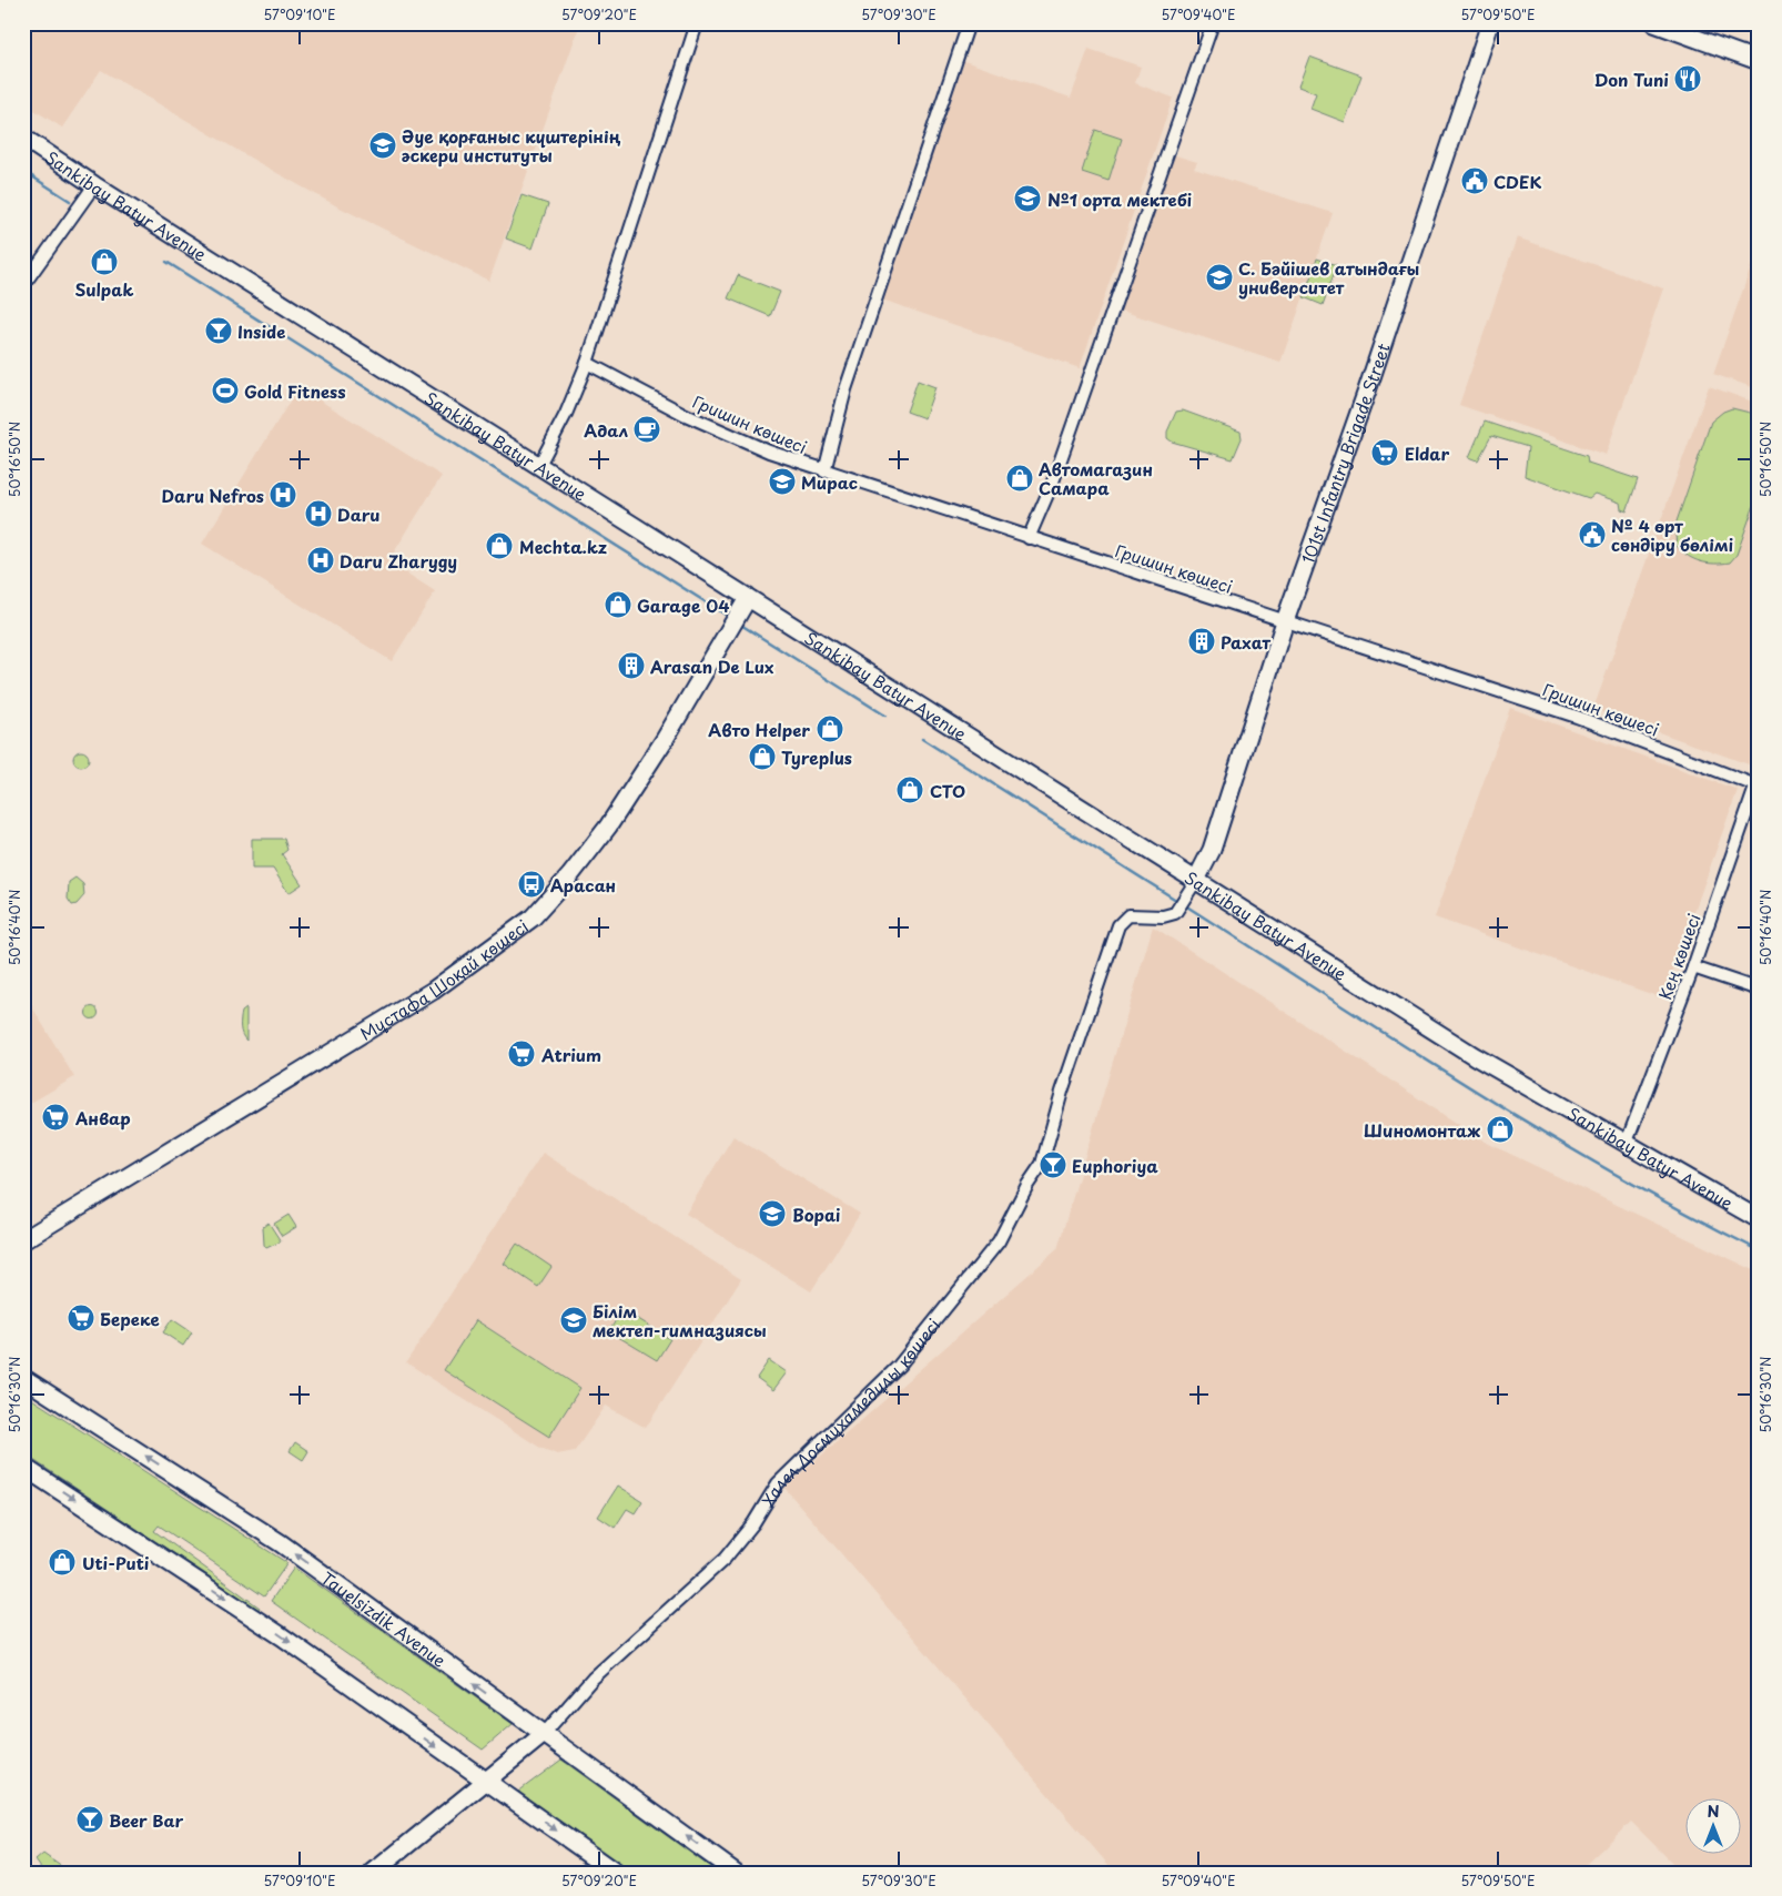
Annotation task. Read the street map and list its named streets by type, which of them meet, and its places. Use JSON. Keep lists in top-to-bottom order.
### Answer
{
  "streets": {
    "street": [
      "Sankibay Batyr Avenue",
      "Гришин көшесі",
      "101st Infantry Brigade Street",
      "Кең көшесі",
      "Мұстафа Шоқай көшесі",
      "Халел Досмұхамедұлы көшесі",
      "Tauelsizdik Avenue"
    ]
  },
  "crossings": [
    ["Sankibay Batyr Avenue", "101st Infantry Brigade Street"],
    ["Sankibay Batyr Avenue", "Кең көшесі"],
    ["Sankibay Batyr Avenue", "Мұстафа Шоқай көшесі"],
    ["Sankibay Batyr Avenue", "Халел Досмұхамедұлы көшесі"],
    ["Гришин көшесі", "101st Infantry Brigade Street"],
    ["Гришин көшесі", "Кең көшесі"],
    ["101st Infantry Brigade Street", "Халел Досмұхамедұлы көшесі"],
    ["Халел Досмұхамедұлы көшесі", "Tauelsizdik Avenue"]
  ],
  "places": {
    "restaurant": ["Don Tuni"],
    "school or university": [
      "Әуе қорғаныс күштерінің әскери институты",
      "№1 орта мектебі",
      "С. Бәйішев атындағы университет",
      "Мирас",
      "Bopai",
      "Білім мектеп-гимназиясы"
    ],
    "public building": ["CDEK", "№ 4 өрт сөндіру бөлімі"],
    "shop": [
      "Sulpak",
      "Автомагазин Самара",
      "Mechta.kz",
      "Garage 04",
      "Авто Helper",
      "Tyreplus",
      "СТО",
      "Шиномонтаж",
      "Uti-Puti"
    ],
    "bar": ["Inside", "Euphoriya", "Beer Bar"],
    "sports": ["Gold Fitness"],
    "cafe": ["Адал"],
    "supermarket": [
      "Eldar",
      "Atrium",
      "Анвар",
      "Береке"
    ],
    "hospital": ["Daru Nefros", "Daru", "Daru Zharygy"],
    "building": ["Рахат", "Arasan De Lux"],
    "bus stop": ["Арасан"]
  },
  "north": "top",
  "coordinates": [
    "57°09'10\"E",
    "57°09'20\"E",
    "57°09'30\"E",
    "57°09'40\"E",
    "57°09'50\"E",
    "50°16'50\"N",
    "50°16'40\"N",
    "50°16'30\"N"
  ]
}
